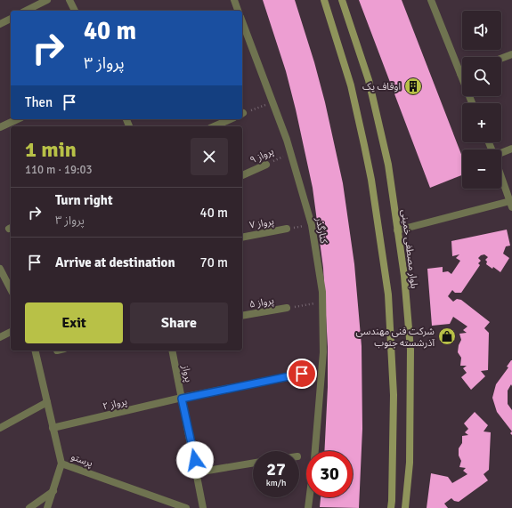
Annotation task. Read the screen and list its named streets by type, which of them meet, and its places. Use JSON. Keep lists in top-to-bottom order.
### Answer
{
  "streets": {
    "main road": ["بلوار مصطفی خمینی"],
    "street": [
      "پرواز ۹",
      "پرواز ۷",
      "کنارگذر",
      "پرواز ۵",
      "پرواز",
      "پرواز ۲",
      "پرستو"
    ]
  },
  "crossings": [
    ["پرواز ۹", "کنارگذر"],
    ["پرواز", "پرواز ۲"],
    ["پرواز ۲", "پرستو"]
  ],
  "places": {
    "building": ["اوقاف یک"],
    "shop": ["شرکت فنی مهندسی آذرشسته جنوب"]
  },
  "page": {
    "map_buttons": ["+", "−"],
    "turn": ["40 m", "پرواز ۳"],
    "then": "Then",
    "heading": ["1 min", "110 m · 19:03"],
    "list": [
      {
        "name": "Turn right",
        "note": "پرواز ۳",
        "value": "40 m"
      },
      {
        "name": "Arrive at destination",
        "value": "70 m"
      }
    ],
    "buttons": ["Exit", "Share"],
    "speed": "27 km/h",
    "limit": "30"
  }
}
